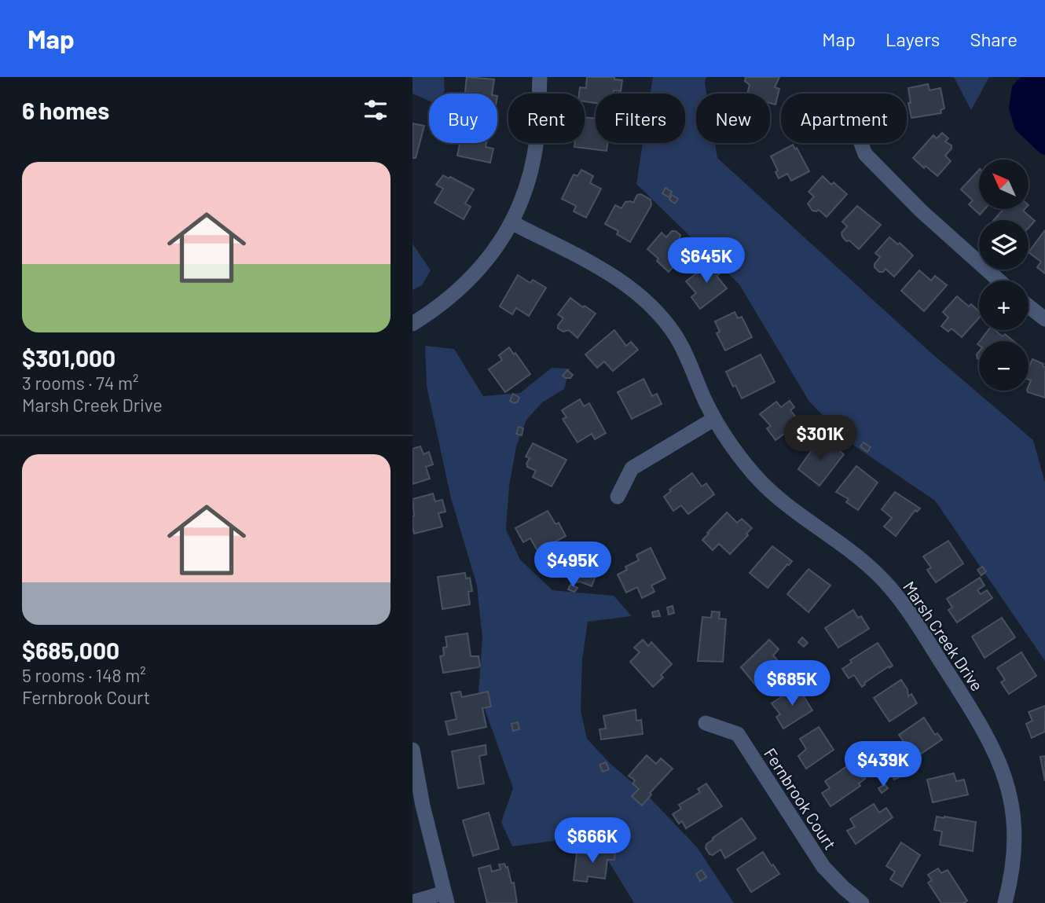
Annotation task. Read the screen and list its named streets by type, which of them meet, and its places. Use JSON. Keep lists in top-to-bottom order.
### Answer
{
  "streets": {
    "street": ["Marsh Creek Drive", "Fernbrook Court"]
  },
  "north": "top left",
  "page": {
    "header": "Map",
    "nav": ["Map", "Layers", "Share"],
    "heading": "6 homes",
    "chip": [
      "Buy",
      "Rent",
      "Filters",
      "New",
      "Apartment"
    ],
    "list": [
      {
        "name": "$301,000",
        "note": "3 rooms · 74 m² · Marsh Creek Drive"
      },
      {
        "name": "$685,000",
        "note": "5 rooms · 148 m² · Fernbrook Court"
      }
    ],
    "map_buttons": ["+", "−"],
    "price": [
      "$645K",
      "$301K",
      "$495K",
      "$685K",
      "$439K",
      "$666K"
    ]
  }
}
